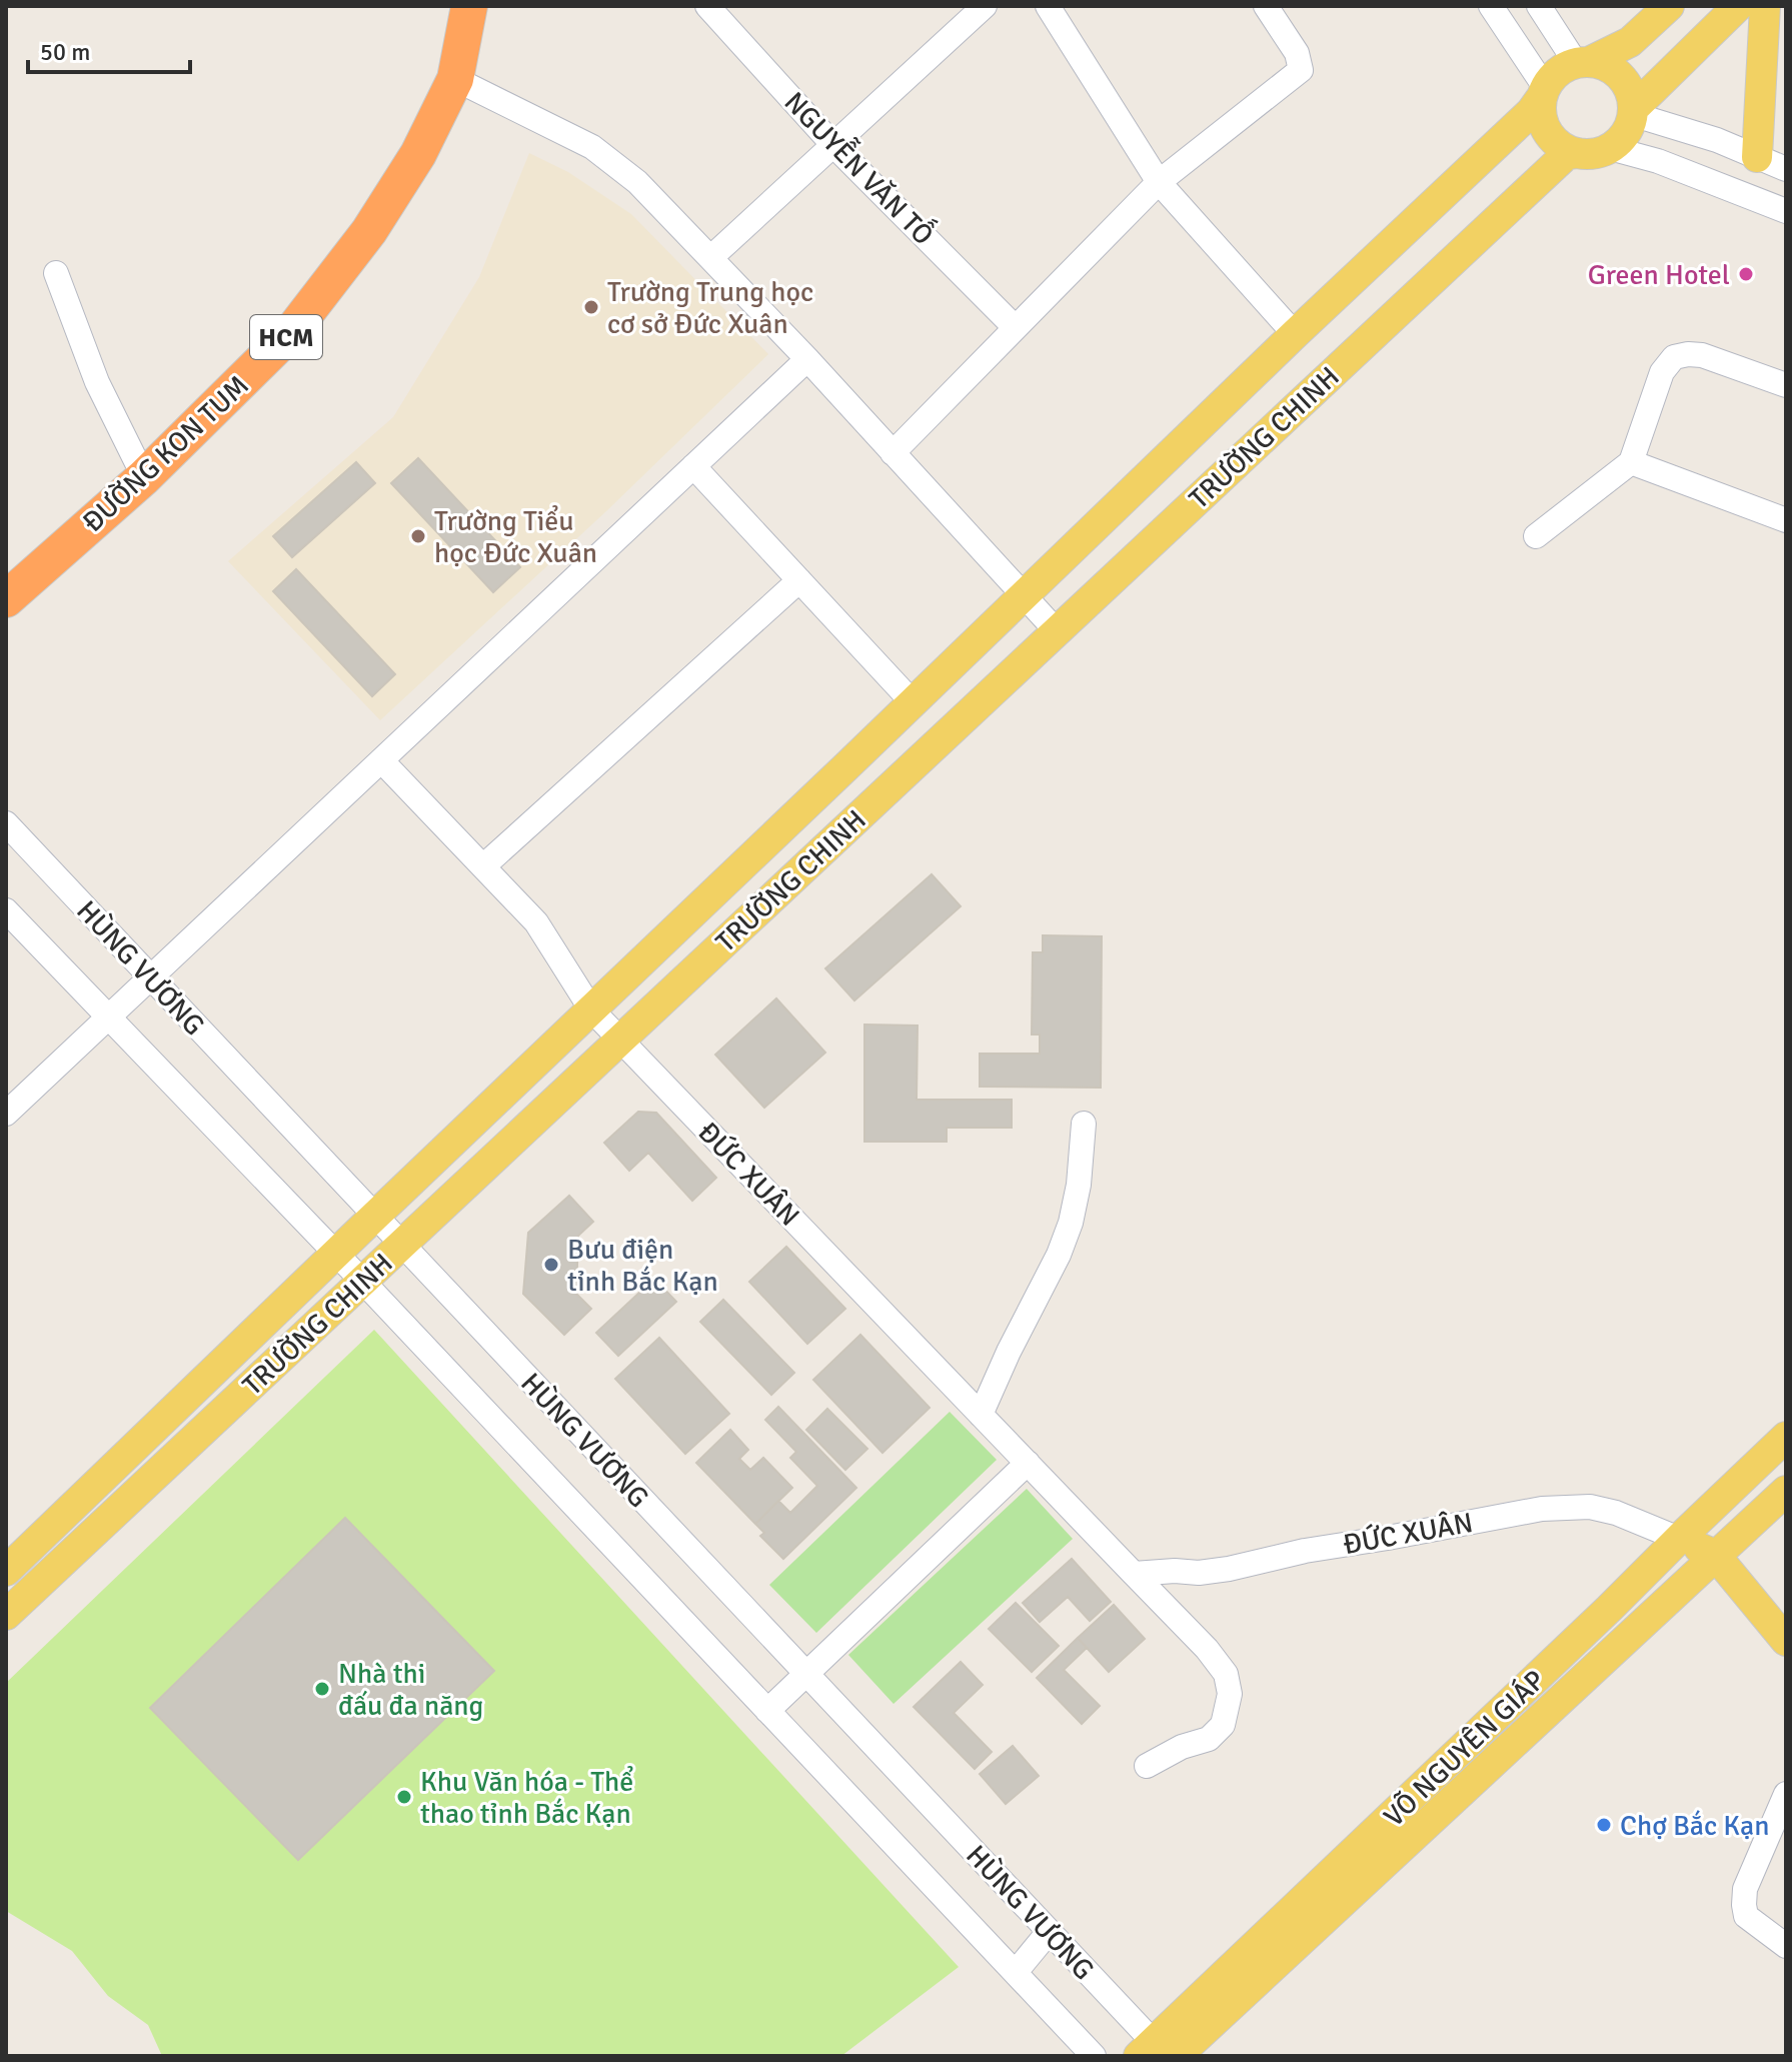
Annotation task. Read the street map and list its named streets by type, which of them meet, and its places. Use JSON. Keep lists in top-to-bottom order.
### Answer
{
  "streets": {
    "highway": ["HCM", "ĐƯỜNG KON TUM"],
    "main road": ["TRƯỜNG CHINH", "VÕ NGUYÊN GIÁP"],
    "street": ["NGUYỄN VĂN TỐ", "HÙNG VƯƠNG", "ĐỨC XUÂN"]
  },
  "crossings": [
    ["TRƯỜNG CHINH", "HÙNG VƯƠNG"],
    ["TRƯỜNG CHINH", "ĐỨC XUÂN"],
    ["HÙNG VƯƠNG", "VÕ NGUYÊN GIÁP"],
    ["ĐỨC XUÂN", "VÕ NGUYÊN GIÁP"]
  ],
  "places": [
    "Green Hotel",
    "Trường Trung học cơ sở Đức Xuân",
    "Trường Tiểu học Đức Xuân",
    "Bưu điện tỉnh Bắc Kạn",
    "Nhà thi đấu đa năng",
    "Khu Văn hóa - Thể thao tỉnh Bắc Kạn",
    "Chợ Bắc Kạn"
  ],
  "scale_bar": "50 m"
}
